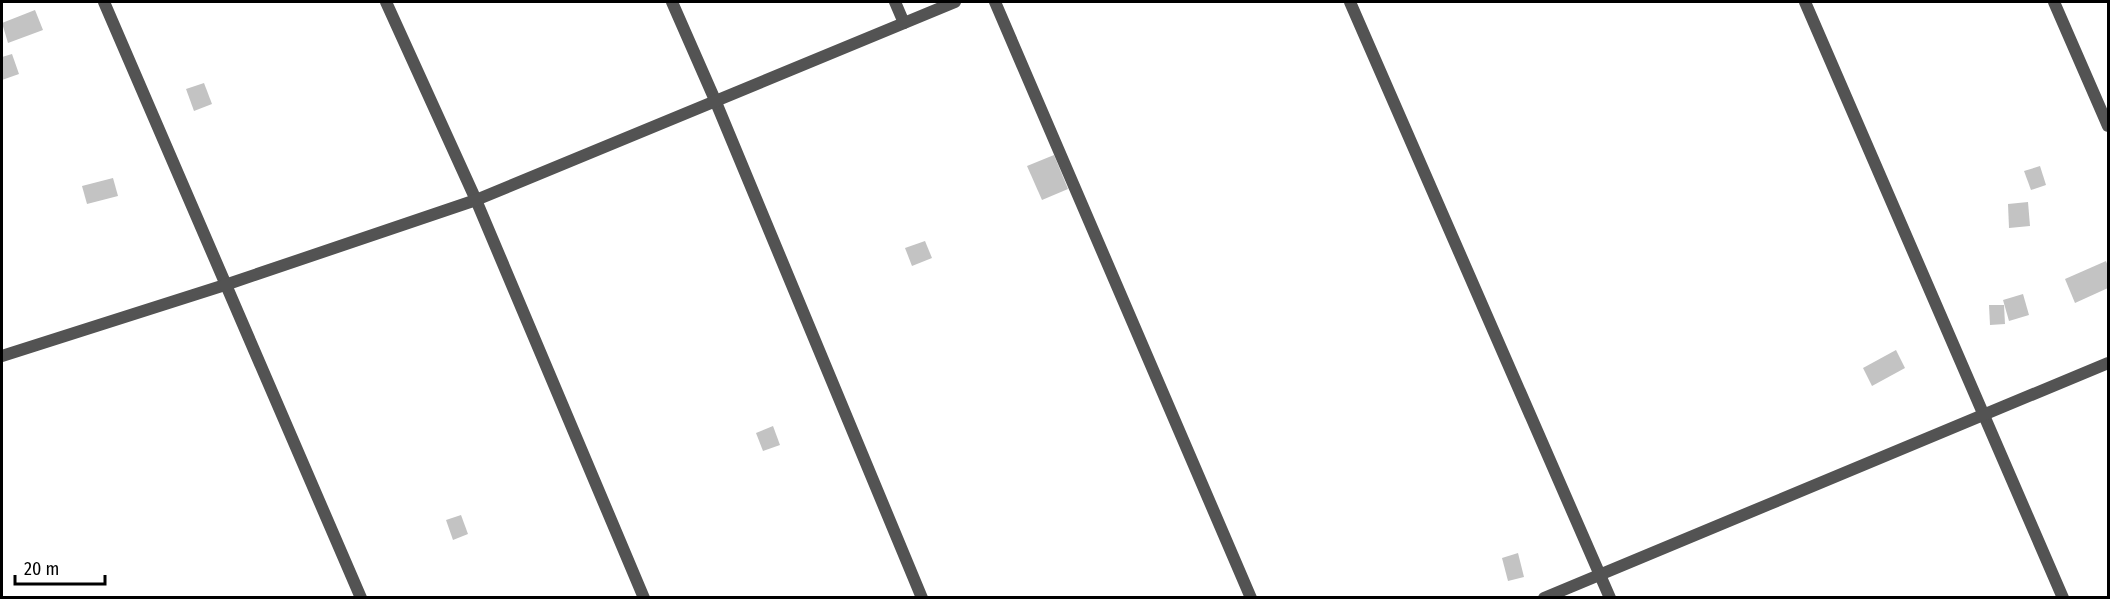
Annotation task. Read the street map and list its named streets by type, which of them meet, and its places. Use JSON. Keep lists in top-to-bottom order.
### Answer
{
  "scale_bar": "20 m"
}
